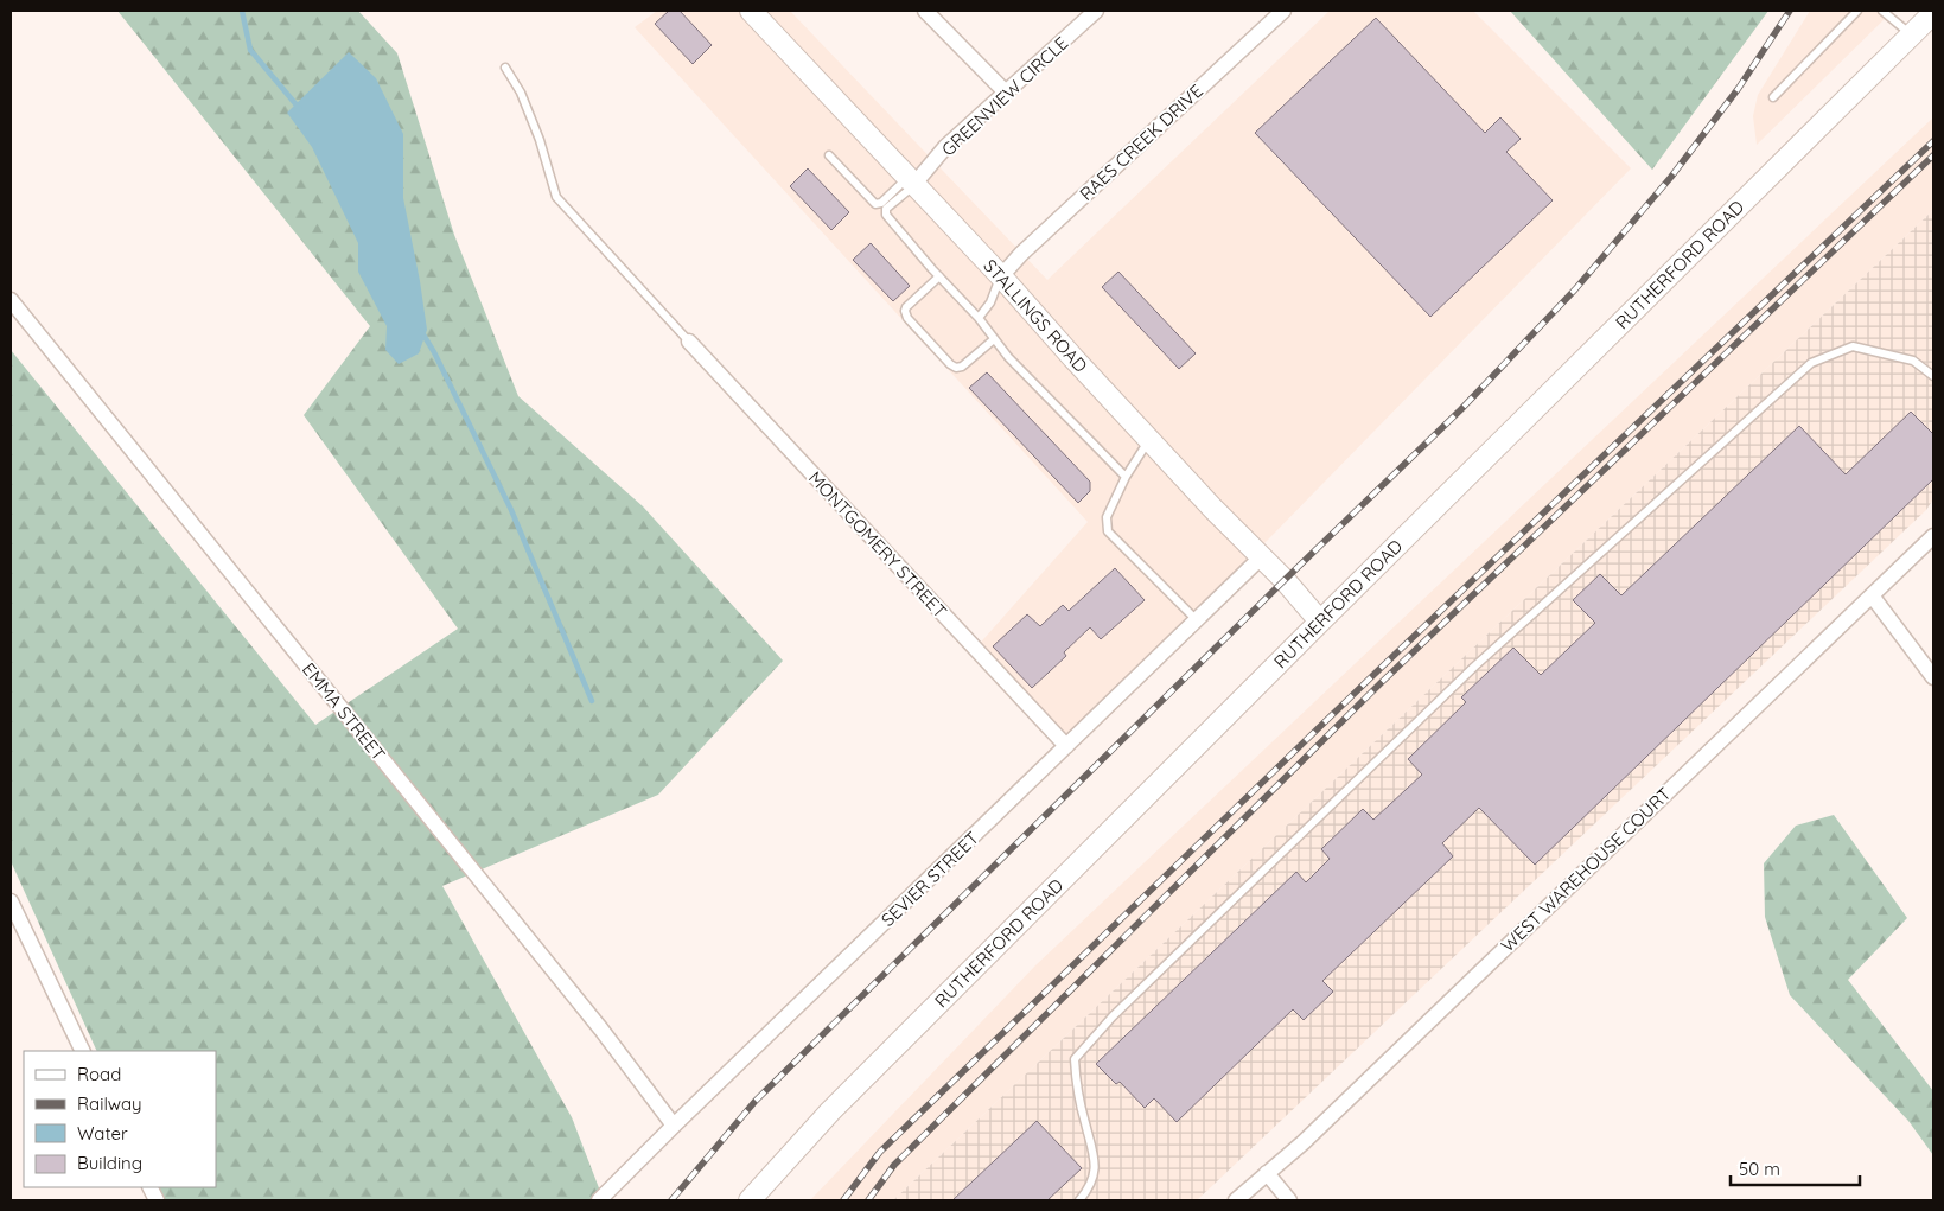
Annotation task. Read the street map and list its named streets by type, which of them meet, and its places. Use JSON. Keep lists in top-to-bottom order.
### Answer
{
  "streets": {
    "street": [
      "GREENVIEW CIRCLE",
      "RAES CREEK DRIVE",
      "RUTHERFORD ROAD",
      "STALLINGS ROAD",
      "MONTGOMERY STREET",
      "EMMA STREET",
      "WEST WAREHOUSE COURT",
      "SEVIER STREET"
    ]
  },
  "crossings": [
    ["GREENVIEW CIRCLE", "STALLINGS ROAD"],
    ["RAES CREEK DRIVE", "STALLINGS ROAD"],
    ["RUTHERFORD ROAD", "STALLINGS ROAD"],
    ["STALLINGS ROAD", "SEVIER STREET"],
    ["MONTGOMERY STREET", "SEVIER STREET"],
    ["EMMA STREET", "SEVIER STREET"]
  ],
  "legend": [
    "Road",
    "Railway",
    "Water",
    "Building"
  ],
  "scale_bar": "50 m"
}
